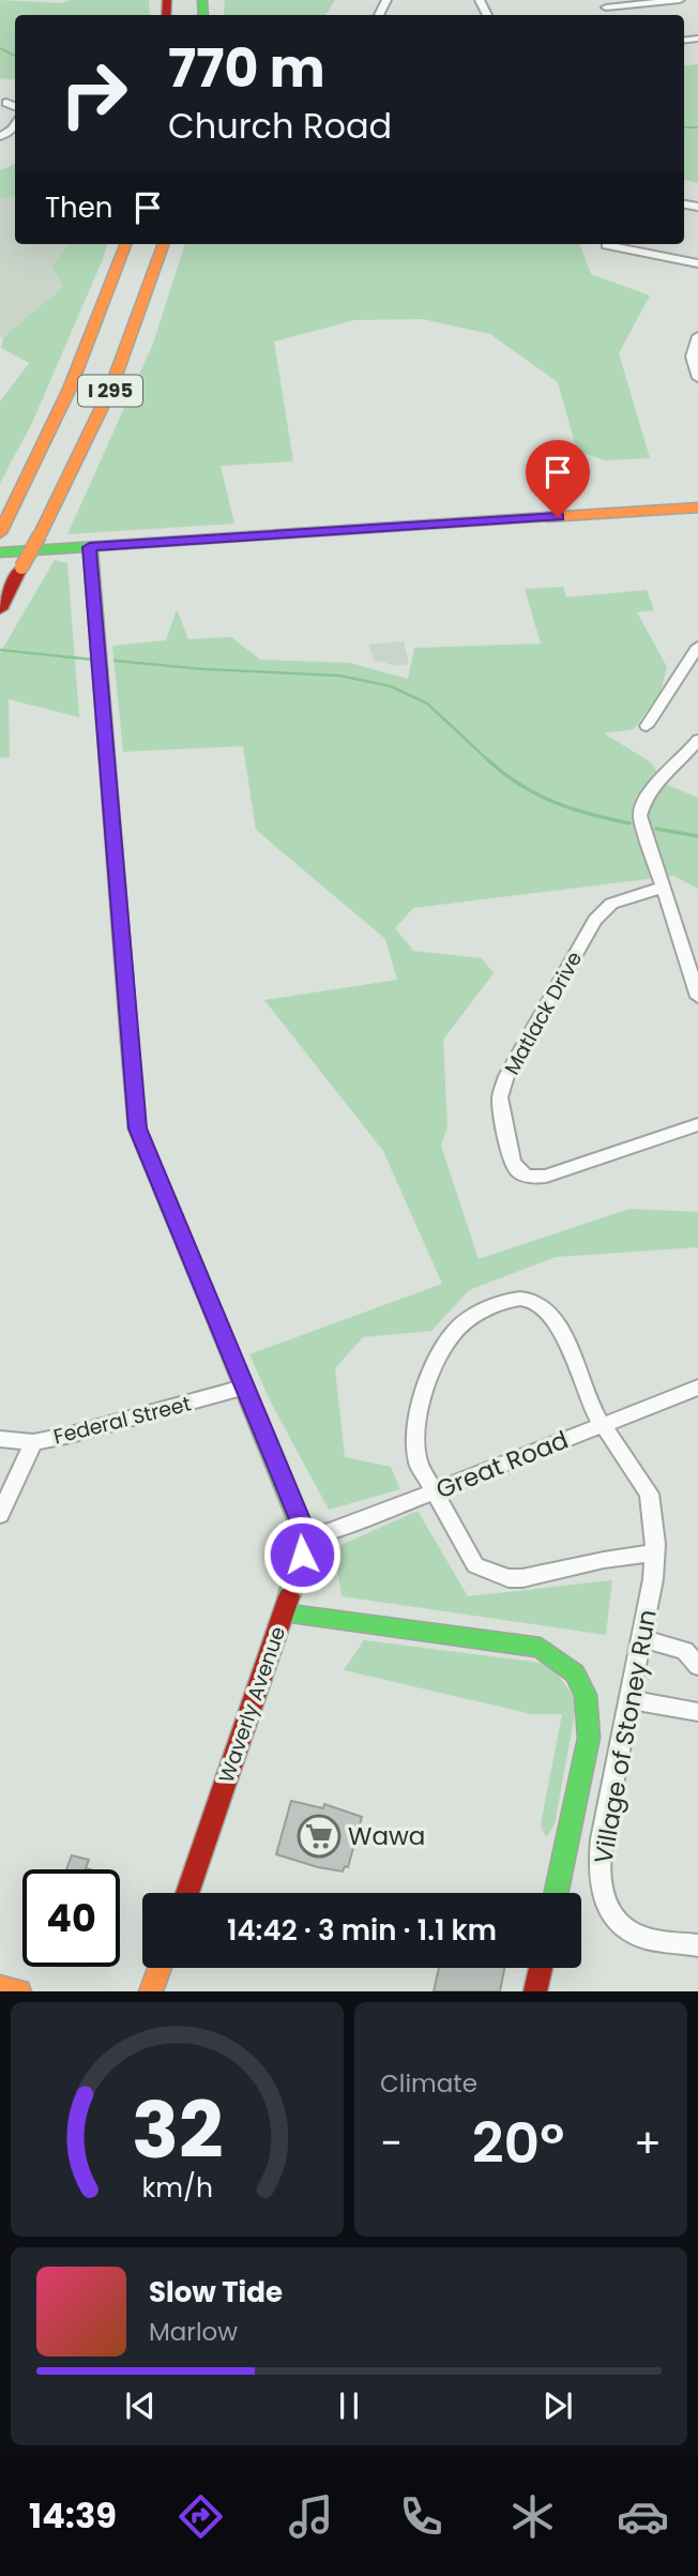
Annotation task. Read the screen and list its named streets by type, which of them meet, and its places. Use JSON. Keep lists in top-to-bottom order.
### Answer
{
  "streets": {
    "main road": ["I 295", "Waverly Avenue"],
    "street": [
      "Matlack Drive",
      "Federal Street",
      "Great Road",
      "Village of Stoney Run"
    ]
  },
  "crossings": [
    ["Great Road", "Waverly Avenue"],
    ["Great Road", "Village of Stoney Run"]
  ],
  "places": {
    "supermarket": ["Wawa"]
  },
  "page": {
    "turn": ["770 m", "Church Road"],
    "then": "Then",
    "limit": "40",
    "trip": "14:42 · 3 min · 1.1 km",
    "tile": "Climate",
    "heat": ["−", "20°", "+"],
    "song": ["Slow Tide", "Marlow"],
    "tabs": "14:39",
    "gauge": ["32", "km/h"]
  }
}
